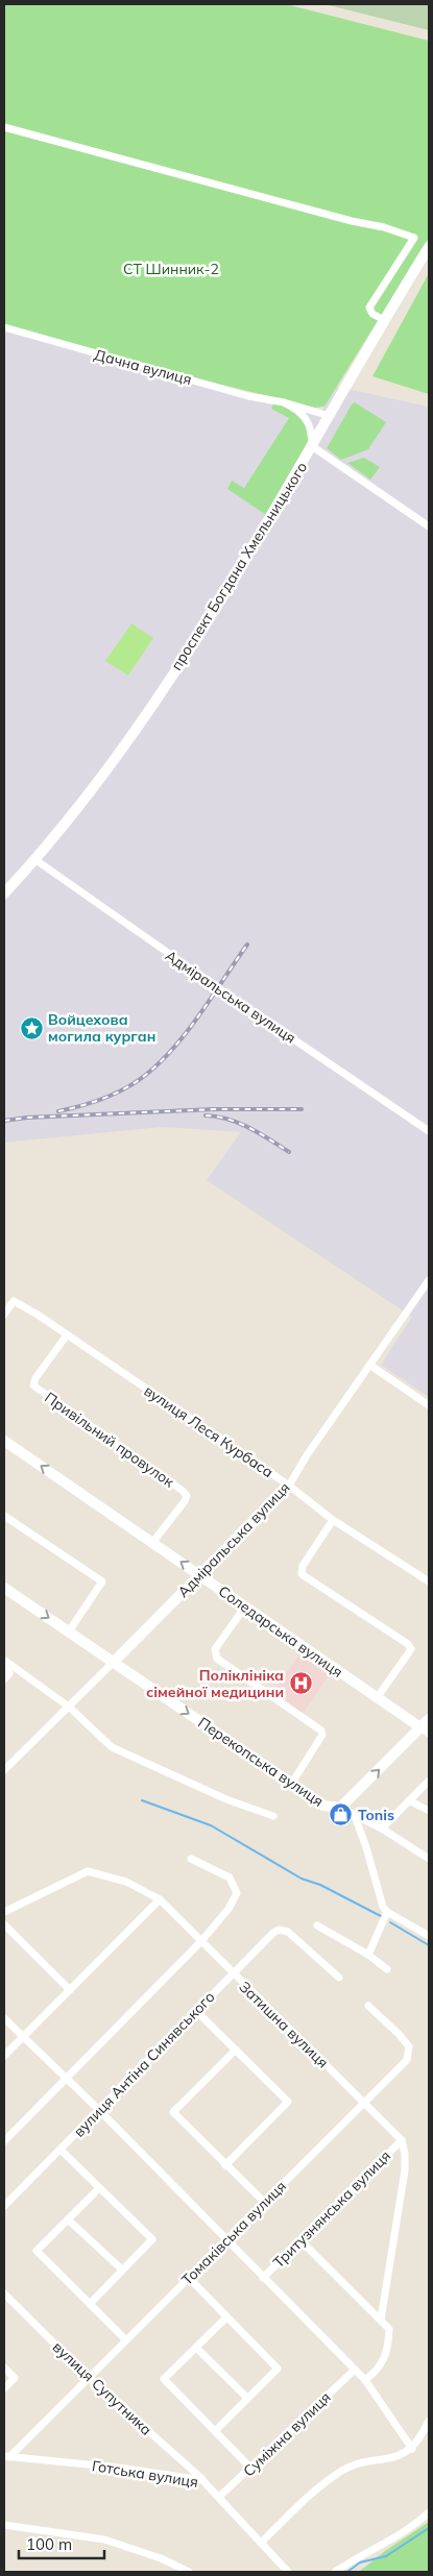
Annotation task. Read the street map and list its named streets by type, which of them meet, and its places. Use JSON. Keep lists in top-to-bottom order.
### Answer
{
  "streets": {
    "street": [
      "Дачна вулиця",
      "проспект Богдана Хмельницького",
      "Адміральська вулиця",
      "вулиця Леся Курбаса",
      "Привільний провулок",
      "Соледарська вулиця",
      "Перекопська вулиця",
      "Затишна вулиця",
      "вулиця Антіна Синявського",
      "Тритузнянська вулиця",
      "Томаківська вулиця",
      "вулиця Супутника",
      "Суміжна вулиця",
      "Готська вулиця"
    ]
  },
  "crossings": [
    ["Дачна вулиця", "проспект Богдана Хмельницького"],
    ["проспект Богдана Хмельницького", "Адміральська вулиця"],
    ["Адміральська вулиця", "вулиця Леся Курбаса"],
    ["Адміральська вулиця", "Соледарська вулиця"],
    ["Адміральська вулиця", "Перекопська вулиця"],
    ["вулиця Леся Курбаса", "Привільний провулок"],
    ["Привільний провулок", "Соледарська вулиця"],
    ["Затишна вулиця", "вулиця Антіна Синявського"],
    ["Затишна вулиця", "Тритузнянська вулиця"],
    ["Затишна вулиця", "Томаківська вулиця"],
    ["Томаківська вулиця", "вулиця Супутника"],
    ["Томаківська вулиця", "Готська вулиця"],
    ["вулиця Супутника", "Готська вулиця"],
    ["Суміжна вулиця", "Готська вулиця"]
  ],
  "one_way": ["Соледарська вулиця"],
  "parks": ["СТ Шинник-2"],
  "places": {
    "place": ["Войцехова могила курган"],
    "hospital": ["Поліклініка сімейної медицини"],
    "shop": ["Tonis"]
  },
  "scale_bar": "100 m"
}
